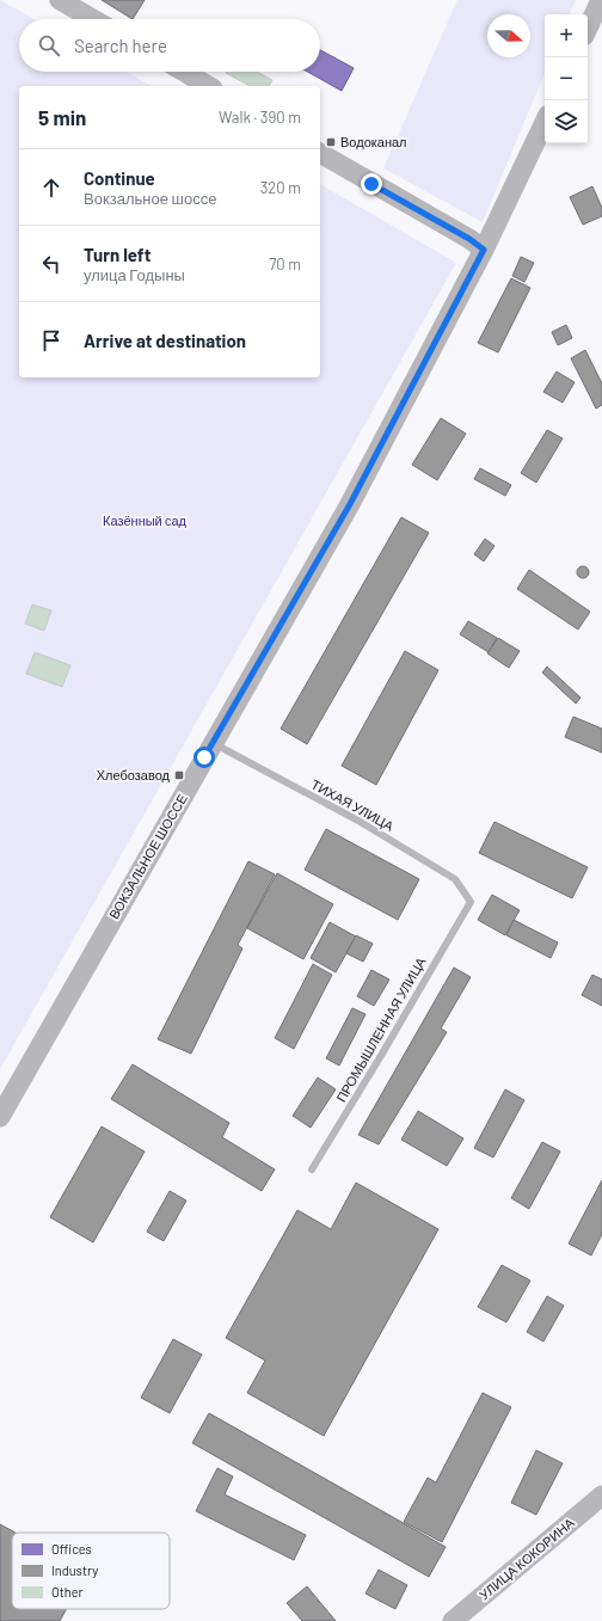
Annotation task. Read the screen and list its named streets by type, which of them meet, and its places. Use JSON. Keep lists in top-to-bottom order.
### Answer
{
  "streets": {
    "main road": ["ВОКЗАЛЬНОЕ ШОССЕ", "УЛИЦА КОКОРИНА"],
    "lane": ["ТИХАЯ УЛИЦА", "ПРОМЫШЛЕННАЯ УЛИЦА"]
  },
  "crossings": [
    ["ТИХАЯ УЛИЦА", "ВОКЗАЛЬНОЕ ШОССЕ"],
    ["ТИХАЯ УЛИЦА", "ПРОМЫШЛЕННАЯ УЛИЦА"]
  ],
  "parks": ["Казённый сад"],
  "places": {
    "transit": ["Водоканал", "Хлебозавод"]
  },
  "legend": ["Offices", "Industry", "Other"],
  "north": "right",
  "page": {
    "map_buttons": ["+", "−"],
    "search": "Search here",
    "heading": ["5 min", "Walk · 390 m"],
    "list": [
      ["Continue", "Вокзальное шоссе", "320 m"],
      ["Turn left", "улица Годыны", "70 m"],
      "Arrive at destination"
    ]
  }
}
